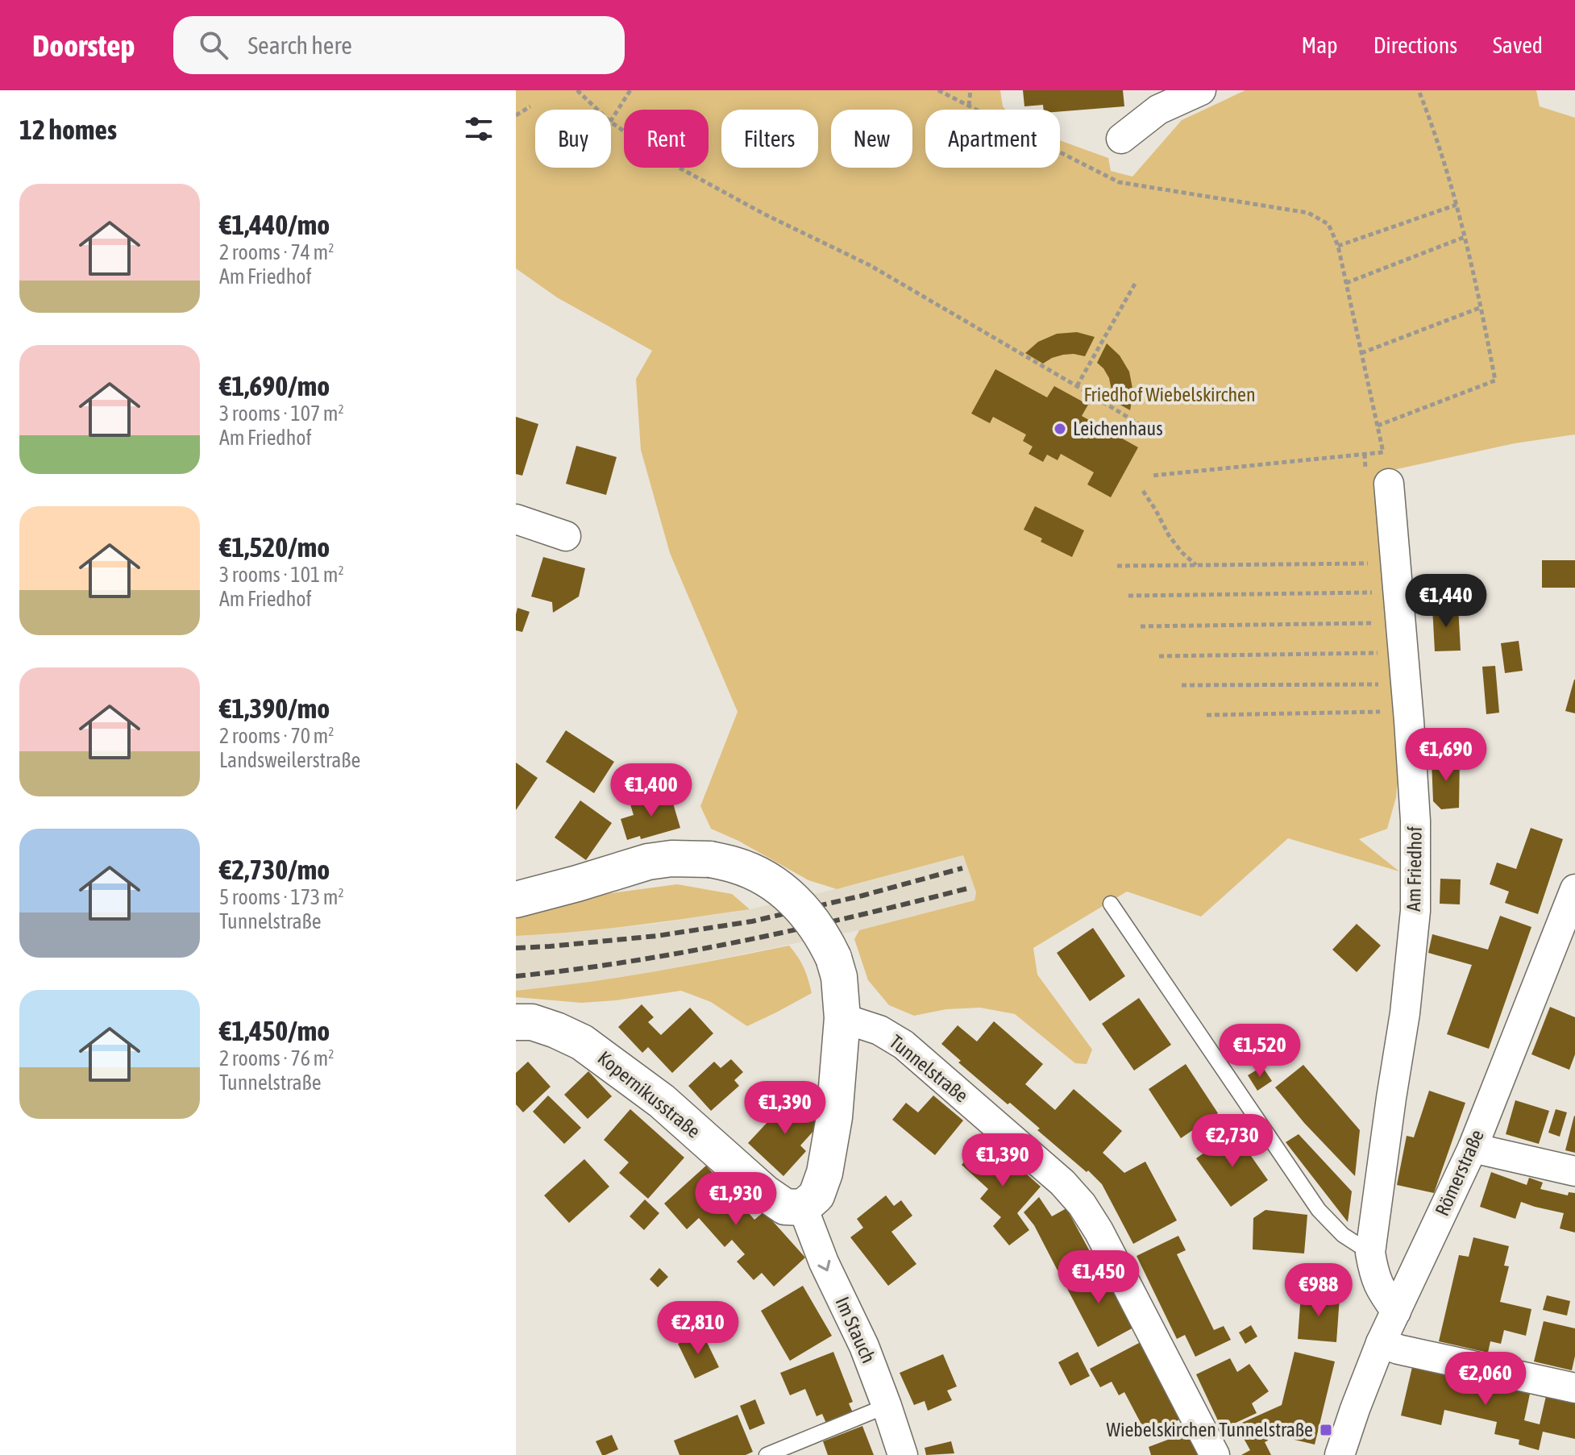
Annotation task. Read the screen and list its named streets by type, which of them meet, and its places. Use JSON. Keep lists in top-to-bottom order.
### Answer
{
  "streets": {
    "street": [
      "Am Friedhof",
      "Tunnelstraße",
      "Kopernikusstraße",
      "Römerstraße",
      "Im Stauch"
    ]
  },
  "crossings": [
    ["Am Friedhof", "Römerstraße"],
    ["Kopernikusstraße", "Im Stauch"]
  ],
  "one_way": ["Im Stauch"],
  "parks": ["Friedhof Wiebelskirchen"],
  "places": {
    "other": ["Leichenhaus"],
    "transit": ["Wiebelskirchen Tunnelstraße"]
  },
  "page": {
    "header": "Doorstep",
    "search": "Search here",
    "nav": ["Map", "Directions", "Saved"],
    "heading": "12 homes",
    "chip": [
      "Buy",
      "Rent",
      "Filters",
      "New",
      "Apartment"
    ],
    "list": [
      {
        "name": "€1,440/mo",
        "note": "2 rooms · 74 m² · Am Friedhof"
      },
      {
        "name": "€1,690/mo",
        "note": "3 rooms · 107 m² · Am Friedhof"
      },
      {
        "name": "€1,520/mo",
        "note": "3 rooms · 101 m² · Am Friedhof"
      },
      {
        "name": "€1,390/mo",
        "note": "2 rooms · 70 m² · Landsweilerstraße"
      },
      {
        "name": "€2,730/mo",
        "note": "5 rooms · 173 m² · Tunnelstraße"
      },
      {
        "name": "€1,450/mo",
        "note": "2 rooms · 76 m² · Tunnelstraße"
      }
    ],
    "price": [
      "€1,440",
      "€1,690",
      "€1,400",
      "€1,520",
      "€1,390",
      "€2,730",
      "€1,390",
      "€1,930",
      "€1,450",
      "€988",
      "€2,810",
      "€2,060"
    ]
  }
}
